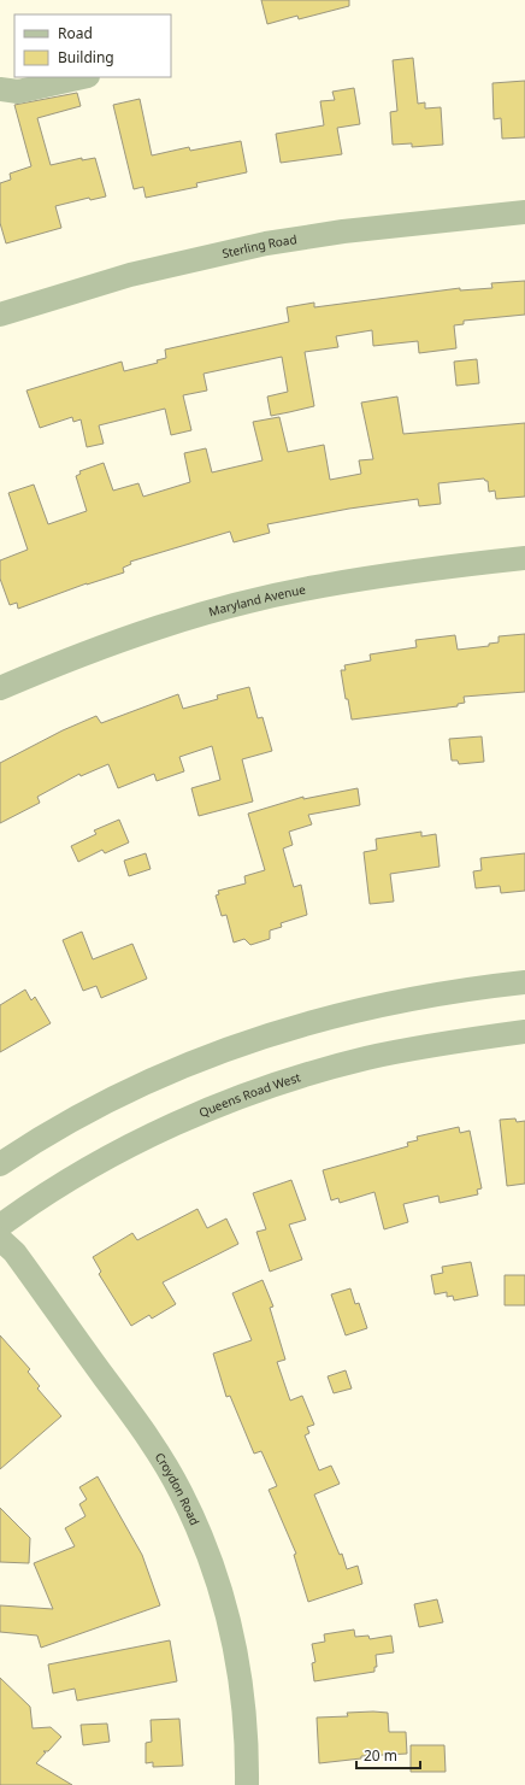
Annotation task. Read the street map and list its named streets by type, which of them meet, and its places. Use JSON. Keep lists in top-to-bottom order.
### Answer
{
  "streets": {
    "street": [
      "Sterling Road",
      "Maryland Avenue",
      "Queens Road West",
      "Croydon Road"
    ]
  },
  "legend": ["Road", "Building"],
  "scale_bar": "20 m"
}
